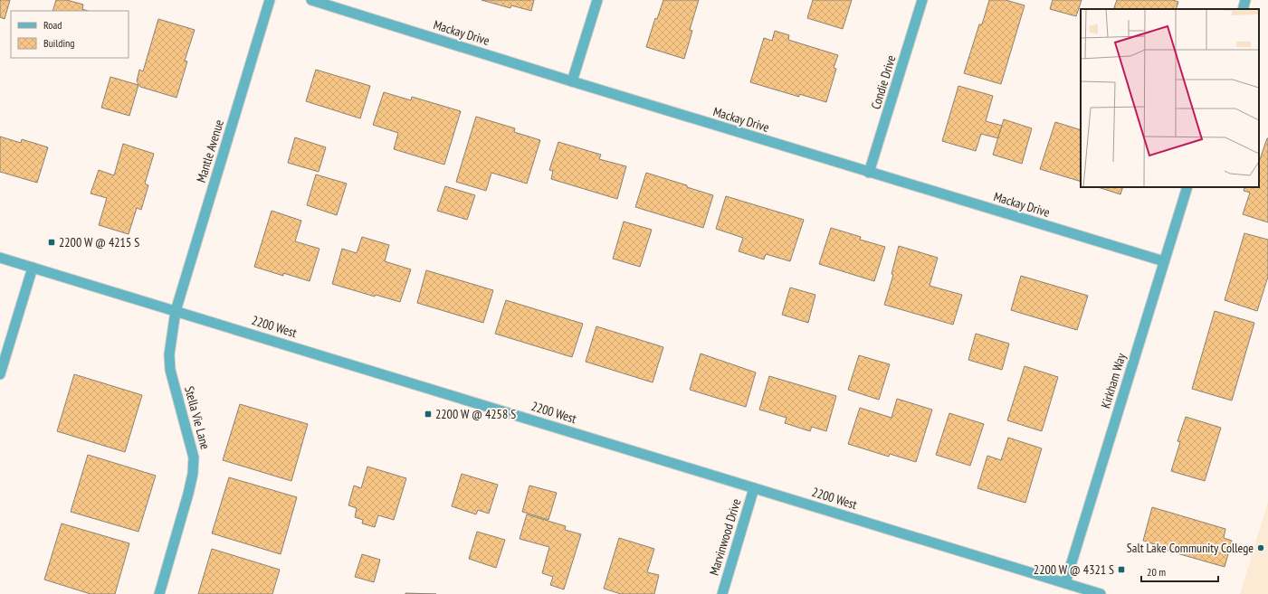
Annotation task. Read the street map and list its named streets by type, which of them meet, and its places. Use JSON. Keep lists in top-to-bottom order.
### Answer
{
  "streets": {
    "street": [
      "Mackay Drive",
      "Condie Drive",
      "Mantle Avenue",
      "2200 West",
      "Kirkham Way",
      "Stella Vie Lane",
      "Marvinwood Drive"
    ]
  },
  "crossings": [
    ["Mackay Drive", "Condie Drive"],
    ["Mackay Drive", "Kirkham Way"],
    ["Mantle Avenue", "2200 West"],
    ["Mantle Avenue", "Stella Vie Lane"],
    ["2200 West", "Kirkham Way"],
    ["2200 West", "Stella Vie Lane"],
    ["2200 West", "Marvinwood Drive"]
  ],
  "places": {
    "transit": ["2200 W @ 4215 S", "2200 W @ 4258 S", "2200 W @ 4321 S"],
    "other": ["Salt Lake Community College"]
  },
  "legend": ["Road", "Building"],
  "scale_bar": "20 m"
}
